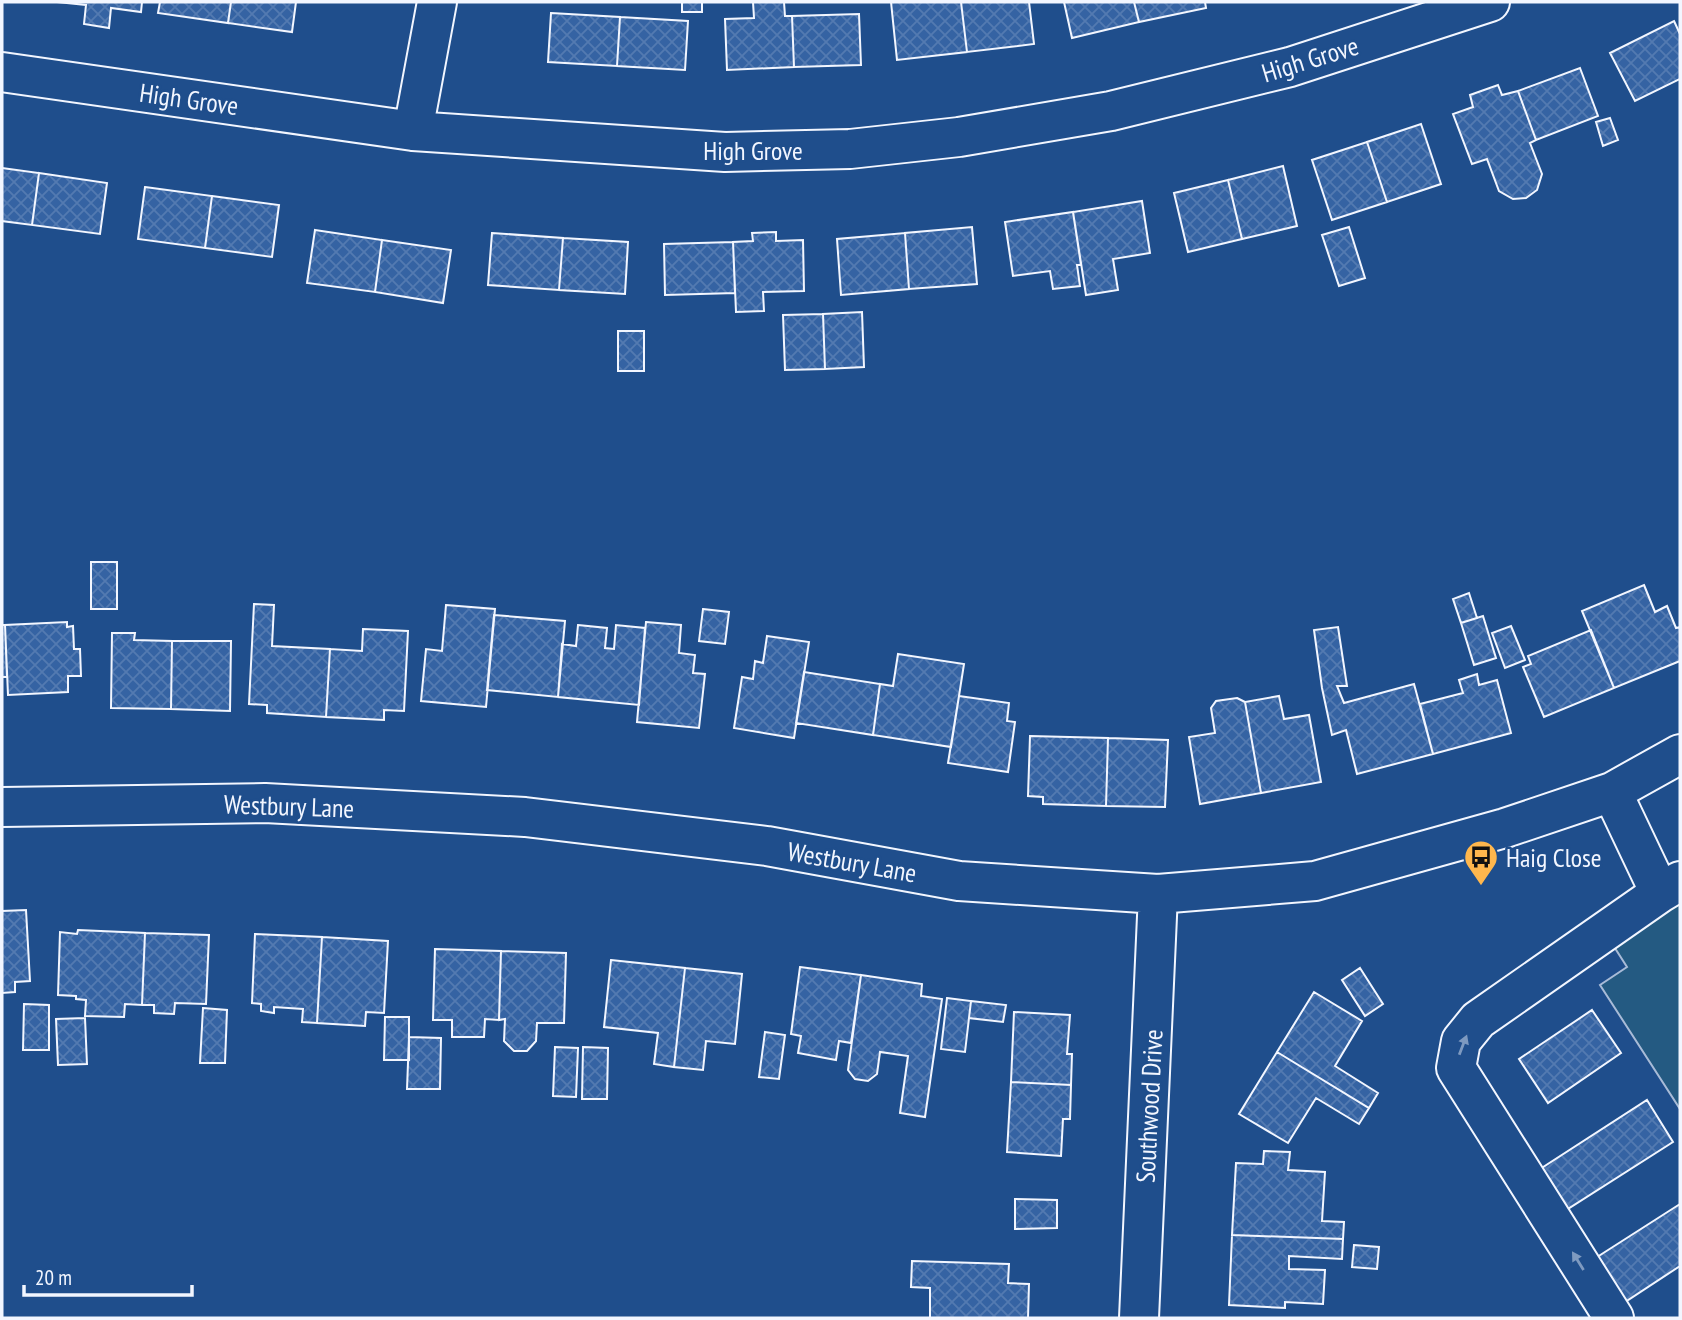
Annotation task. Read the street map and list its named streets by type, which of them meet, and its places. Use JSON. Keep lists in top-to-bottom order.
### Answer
{
  "streets": {
    "street": ["High Grove", "Westbury Lane", "Southwood Drive"]
  },
  "crossings": [
    ["Westbury Lane", "Southwood Drive"]
  ],
  "places": {
    "bus stop": ["Haig Close"]
  },
  "scale_bar": "20 m"
}
